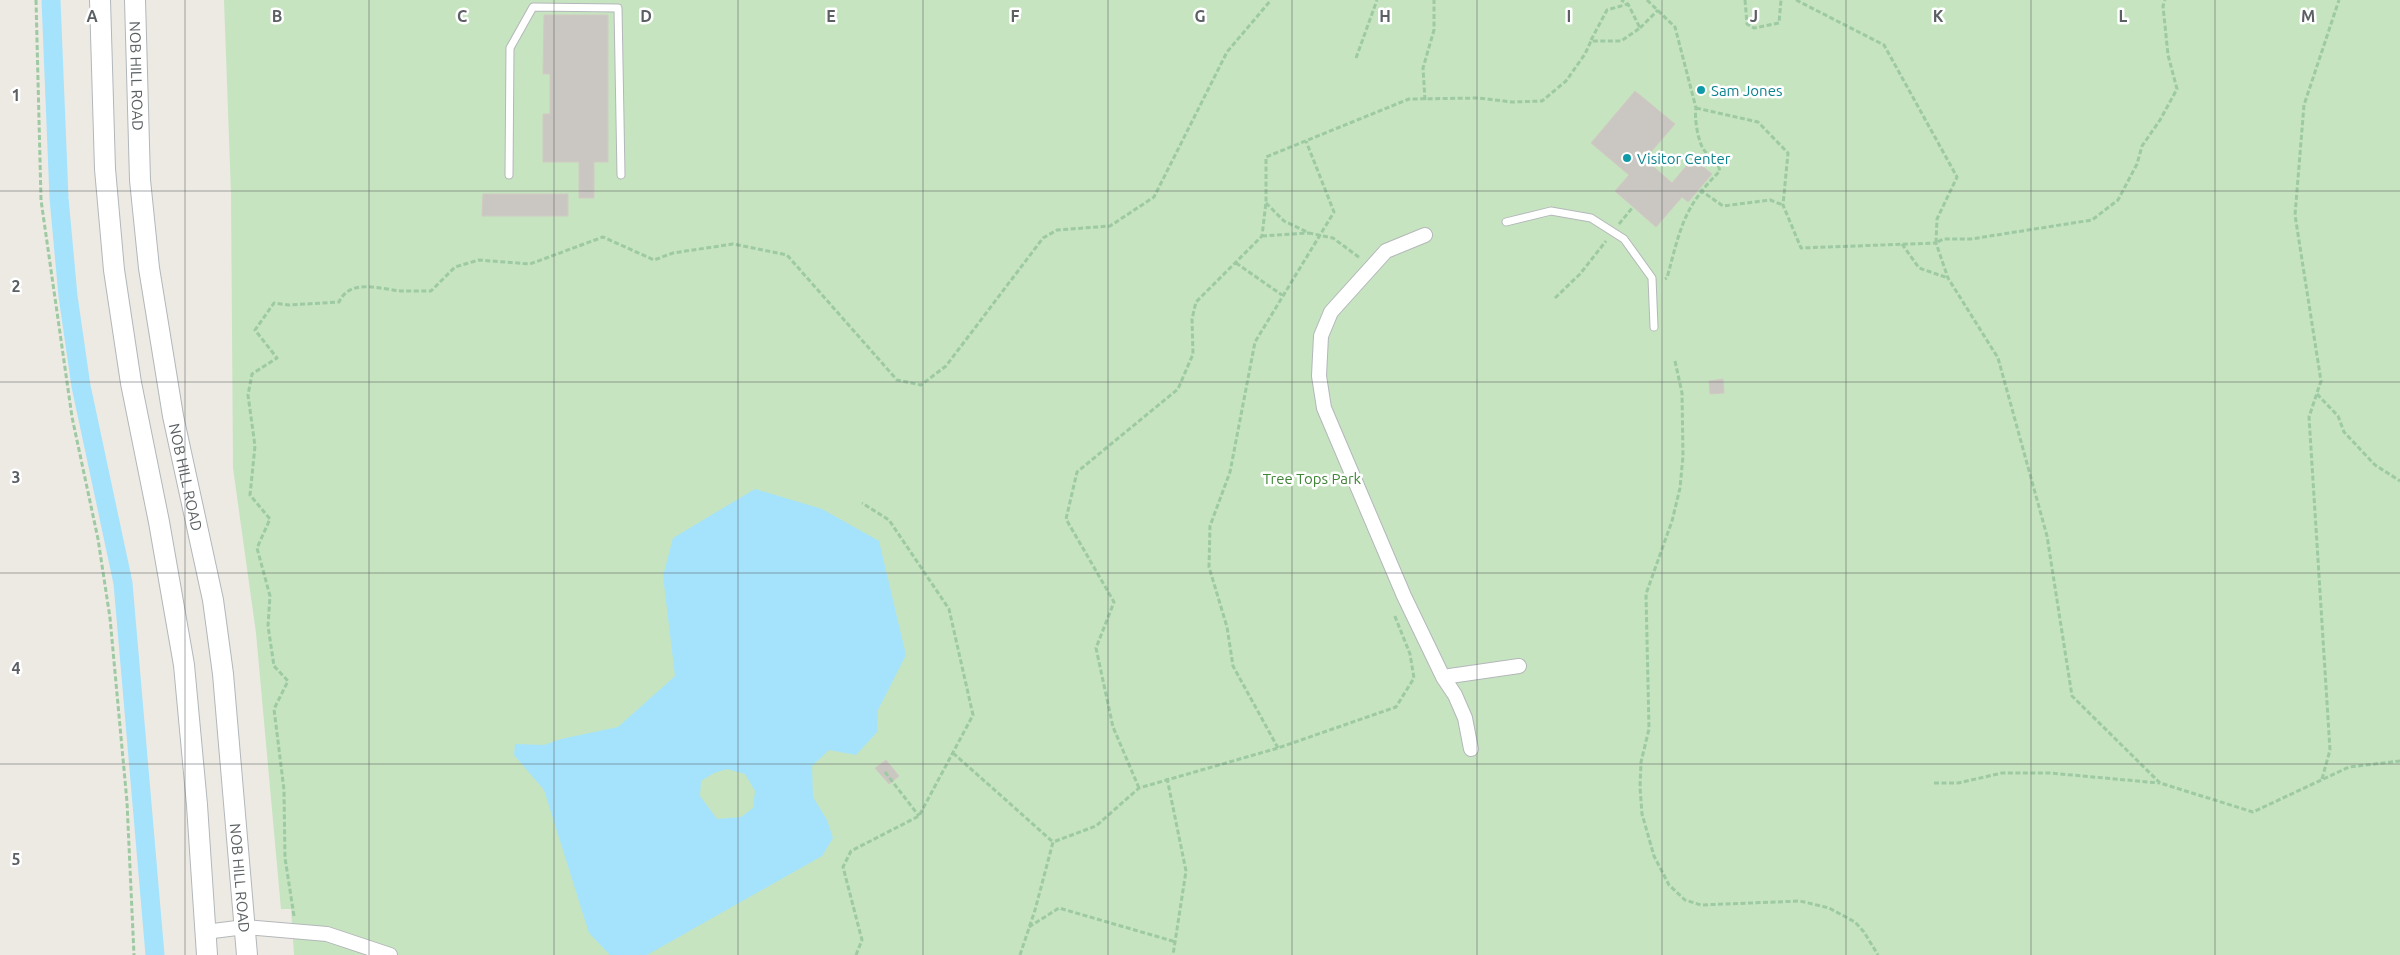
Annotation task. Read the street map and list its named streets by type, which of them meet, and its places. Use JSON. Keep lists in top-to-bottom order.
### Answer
{
  "streets": {
    "main road": ["NOB HILL ROAD"]
  },
  "parks": ["Tree Tops Park"],
  "places": ["Sam Jones", "Visitor Center"],
  "grid": {
    "columns": [
      "A",
      "B",
      "C",
      "D",
      "E",
      "F",
      "G",
      "H",
      "I",
      "J",
      "K",
      "L",
      "M"
    ],
    "rows": [
      "1",
      "2",
      "3",
      "4",
      "5"
    ]
  }
}
